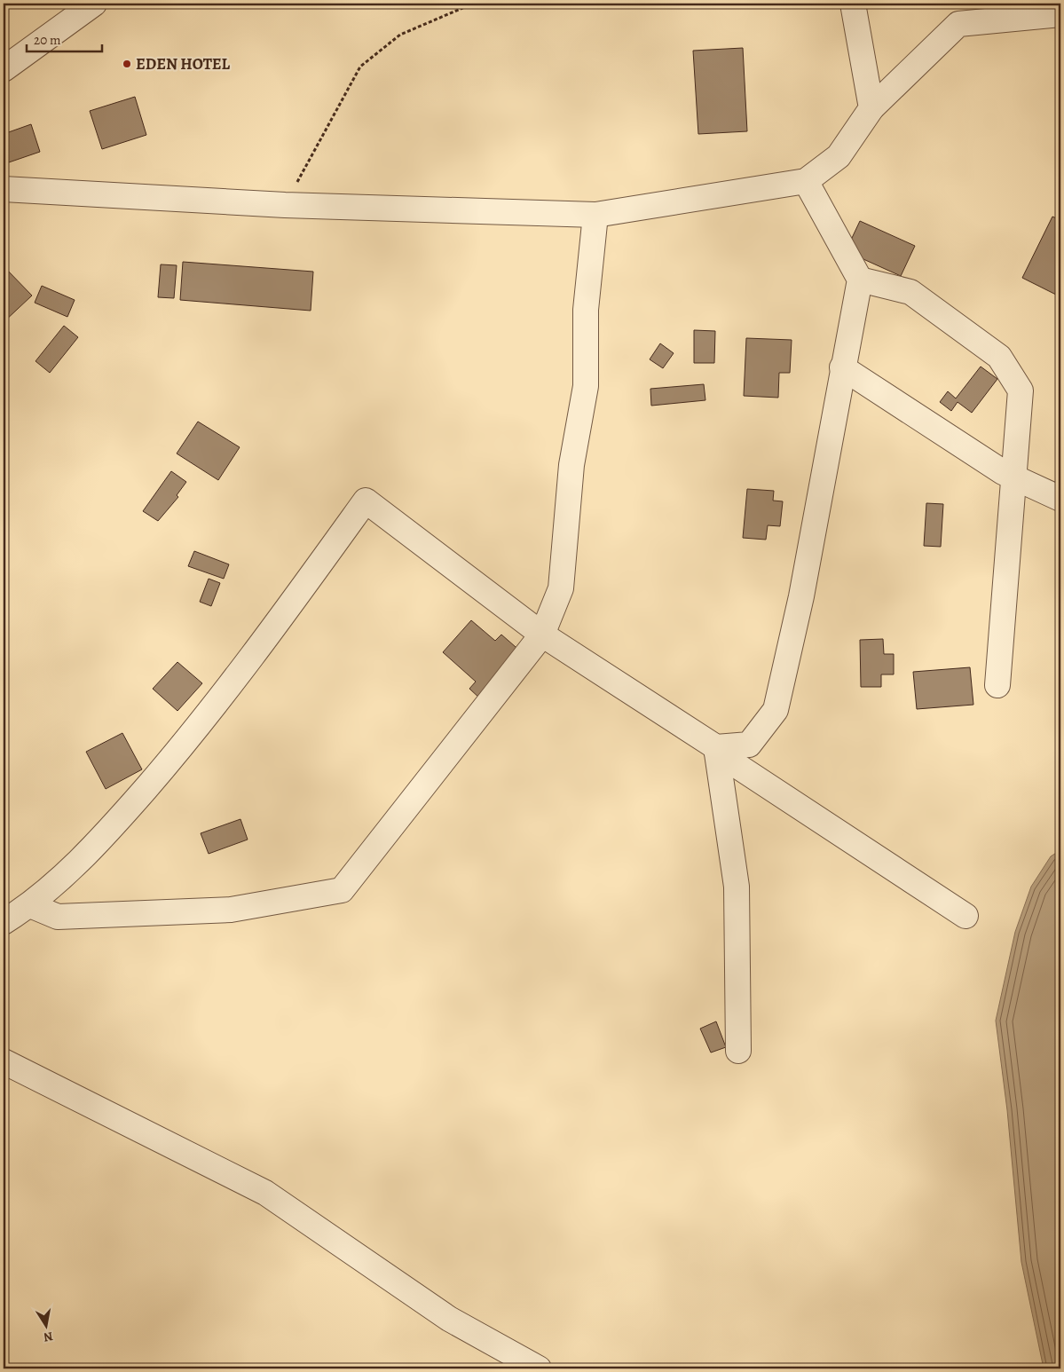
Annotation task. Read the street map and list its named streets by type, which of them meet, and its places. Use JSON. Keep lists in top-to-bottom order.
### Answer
{
  "places": ["EDEN HOTEL"],
  "scale_bar": "20 m",
  "north": "bottom"
}
